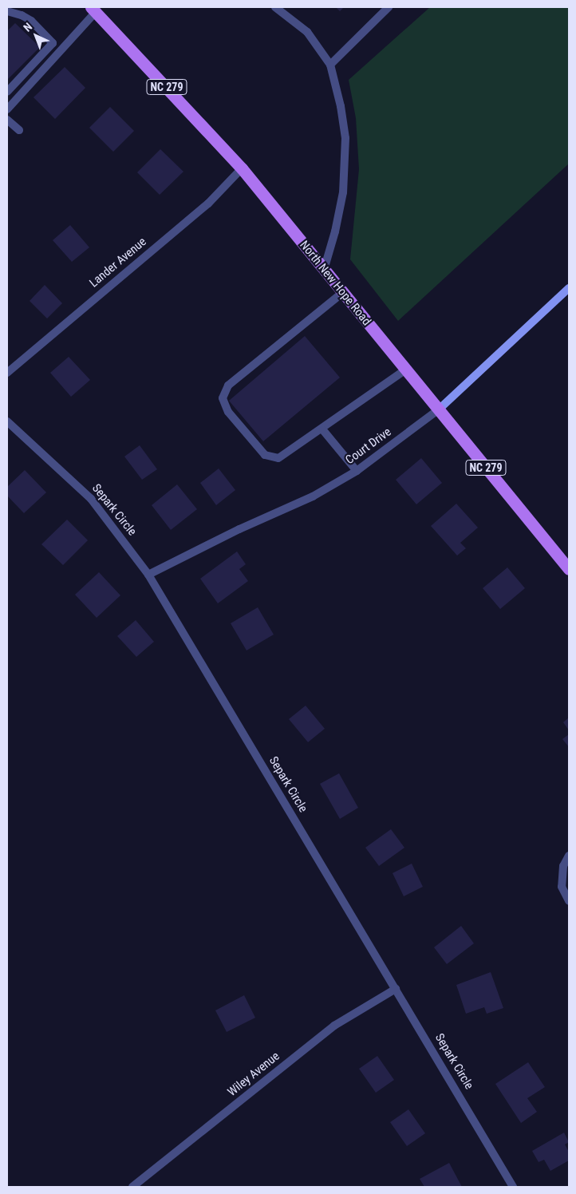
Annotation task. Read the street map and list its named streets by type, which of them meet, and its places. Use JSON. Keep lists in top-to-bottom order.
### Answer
{
  "streets": {
    "main road": ["NC 279", "North New Hope Road"],
    "street": [
      "Lander Avenue",
      "Court Drive",
      "Separk Circle",
      "Wiley Avenue"
    ]
  },
  "crossings": [
    ["Lander Avenue", "North New Hope Road"],
    ["North New Hope Road", "Court Drive"],
    ["Court Drive", "Separk Circle"],
    ["Separk Circle", "Wiley Avenue"]
  ],
  "north": "top left"
}
